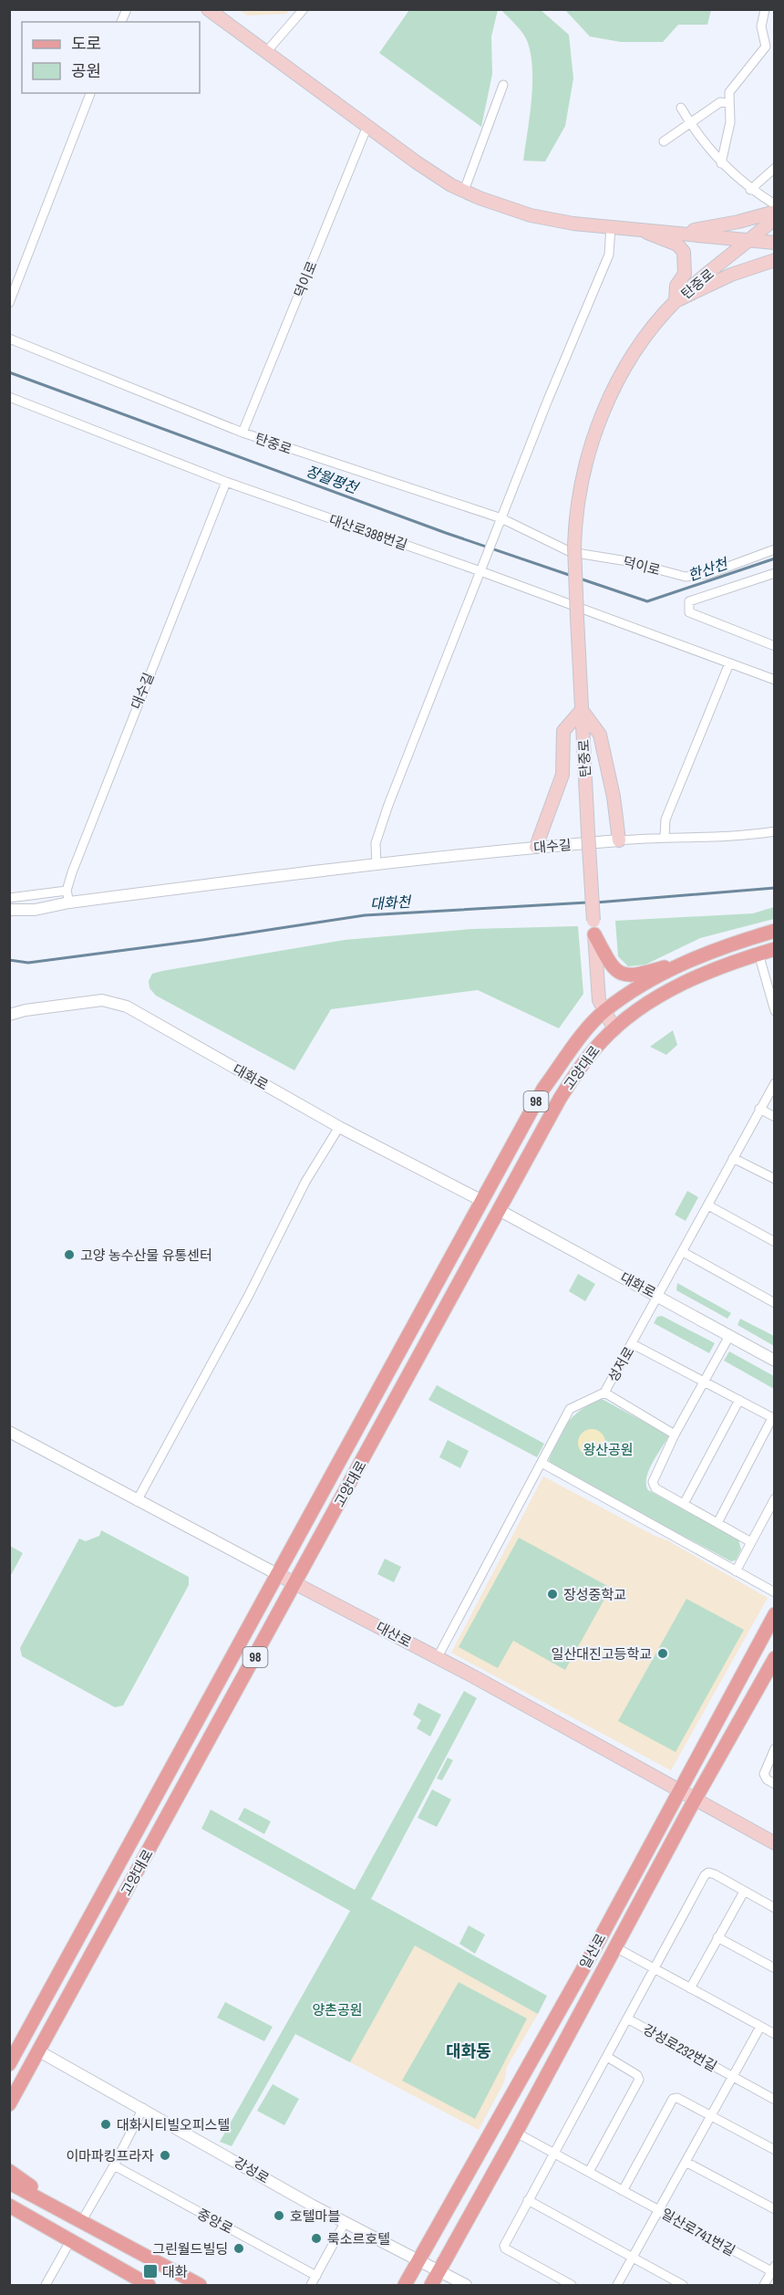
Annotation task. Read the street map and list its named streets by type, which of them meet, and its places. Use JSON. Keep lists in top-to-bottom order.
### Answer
{
  "streets": {
    "main road": [
      "탄중로",
      "고양대로",
      "98",
      "대산로",
      "일산로"
    ],
    "street": [
      "덕이로",
      "대산로388번길",
      "대수길",
      "대화로",
      "성저로",
      "강성로232번길",
      "강성로",
      "중앙로",
      "일산로741번길"
    ]
  },
  "crossings": [
    ["덕이로", "탄중로"],
    ["대산로388번길", "대수길"],
    ["고양대로", "대화로"],
    ["고양대로", "대산로"],
    ["고양대로", "강성로"],
    ["대화로", "성저로"],
    ["성저로", "대산로"],
    ["대산로", "일산로"],
    ["일산로", "강성로"],
    ["일산로", "일산로741번길"],
    ["강성로232번길", "일산로741번길"]
  ],
  "districts": ["대화동"],
  "water": ["장월평천", "한산천", "대화천"],
  "parks": ["왕산공원", "양촌공원"],
  "places": {
    "other": [
      "고양 농수산물 유통센터",
      "장성중학교",
      "일산대진고등학교",
      "대화시티빌오피스텔",
      "이마파킹프라자",
      "호텔마블",
      "룩소르호텔",
      "그린월드빌딩"
    ],
    "transit": ["대화"]
  },
  "legend": ["도로", "공원"]
}
